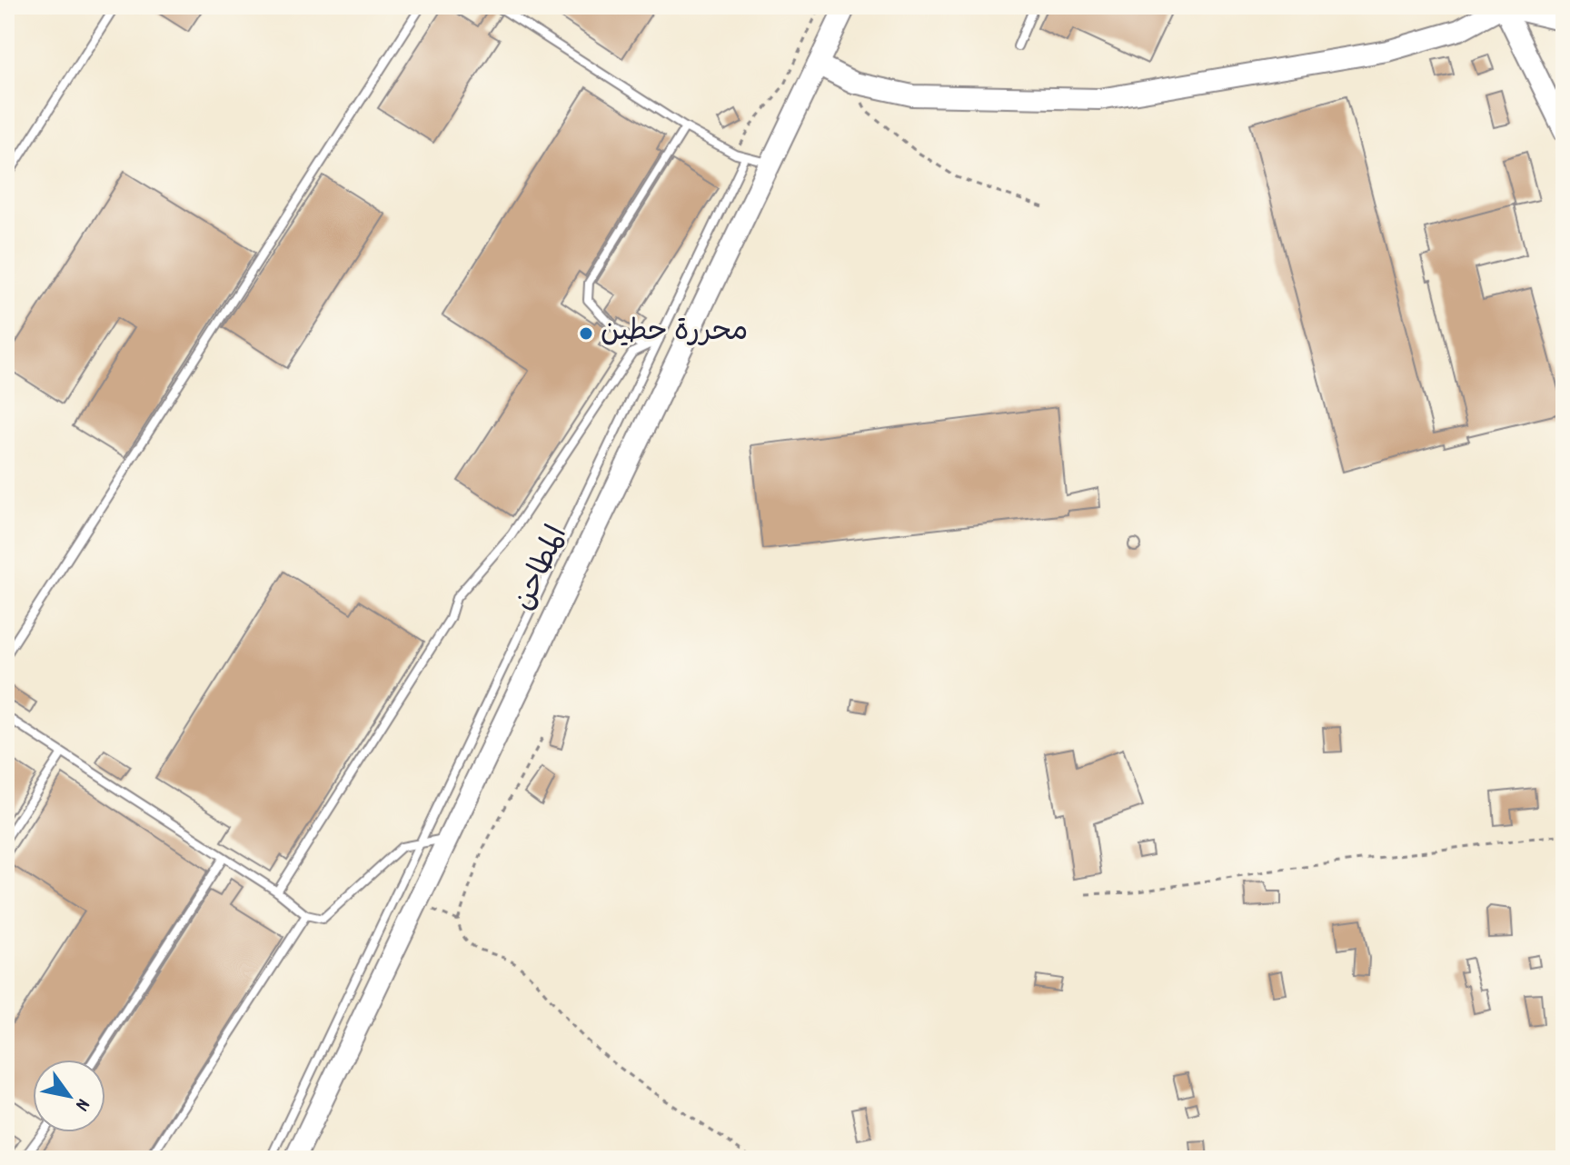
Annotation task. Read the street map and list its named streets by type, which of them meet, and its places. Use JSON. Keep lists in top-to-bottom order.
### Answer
{
  "streets": {
    "main road": ["المطاحن"]
  },
  "places": ["محررة حطين"],
  "north": "bottom right"
}
